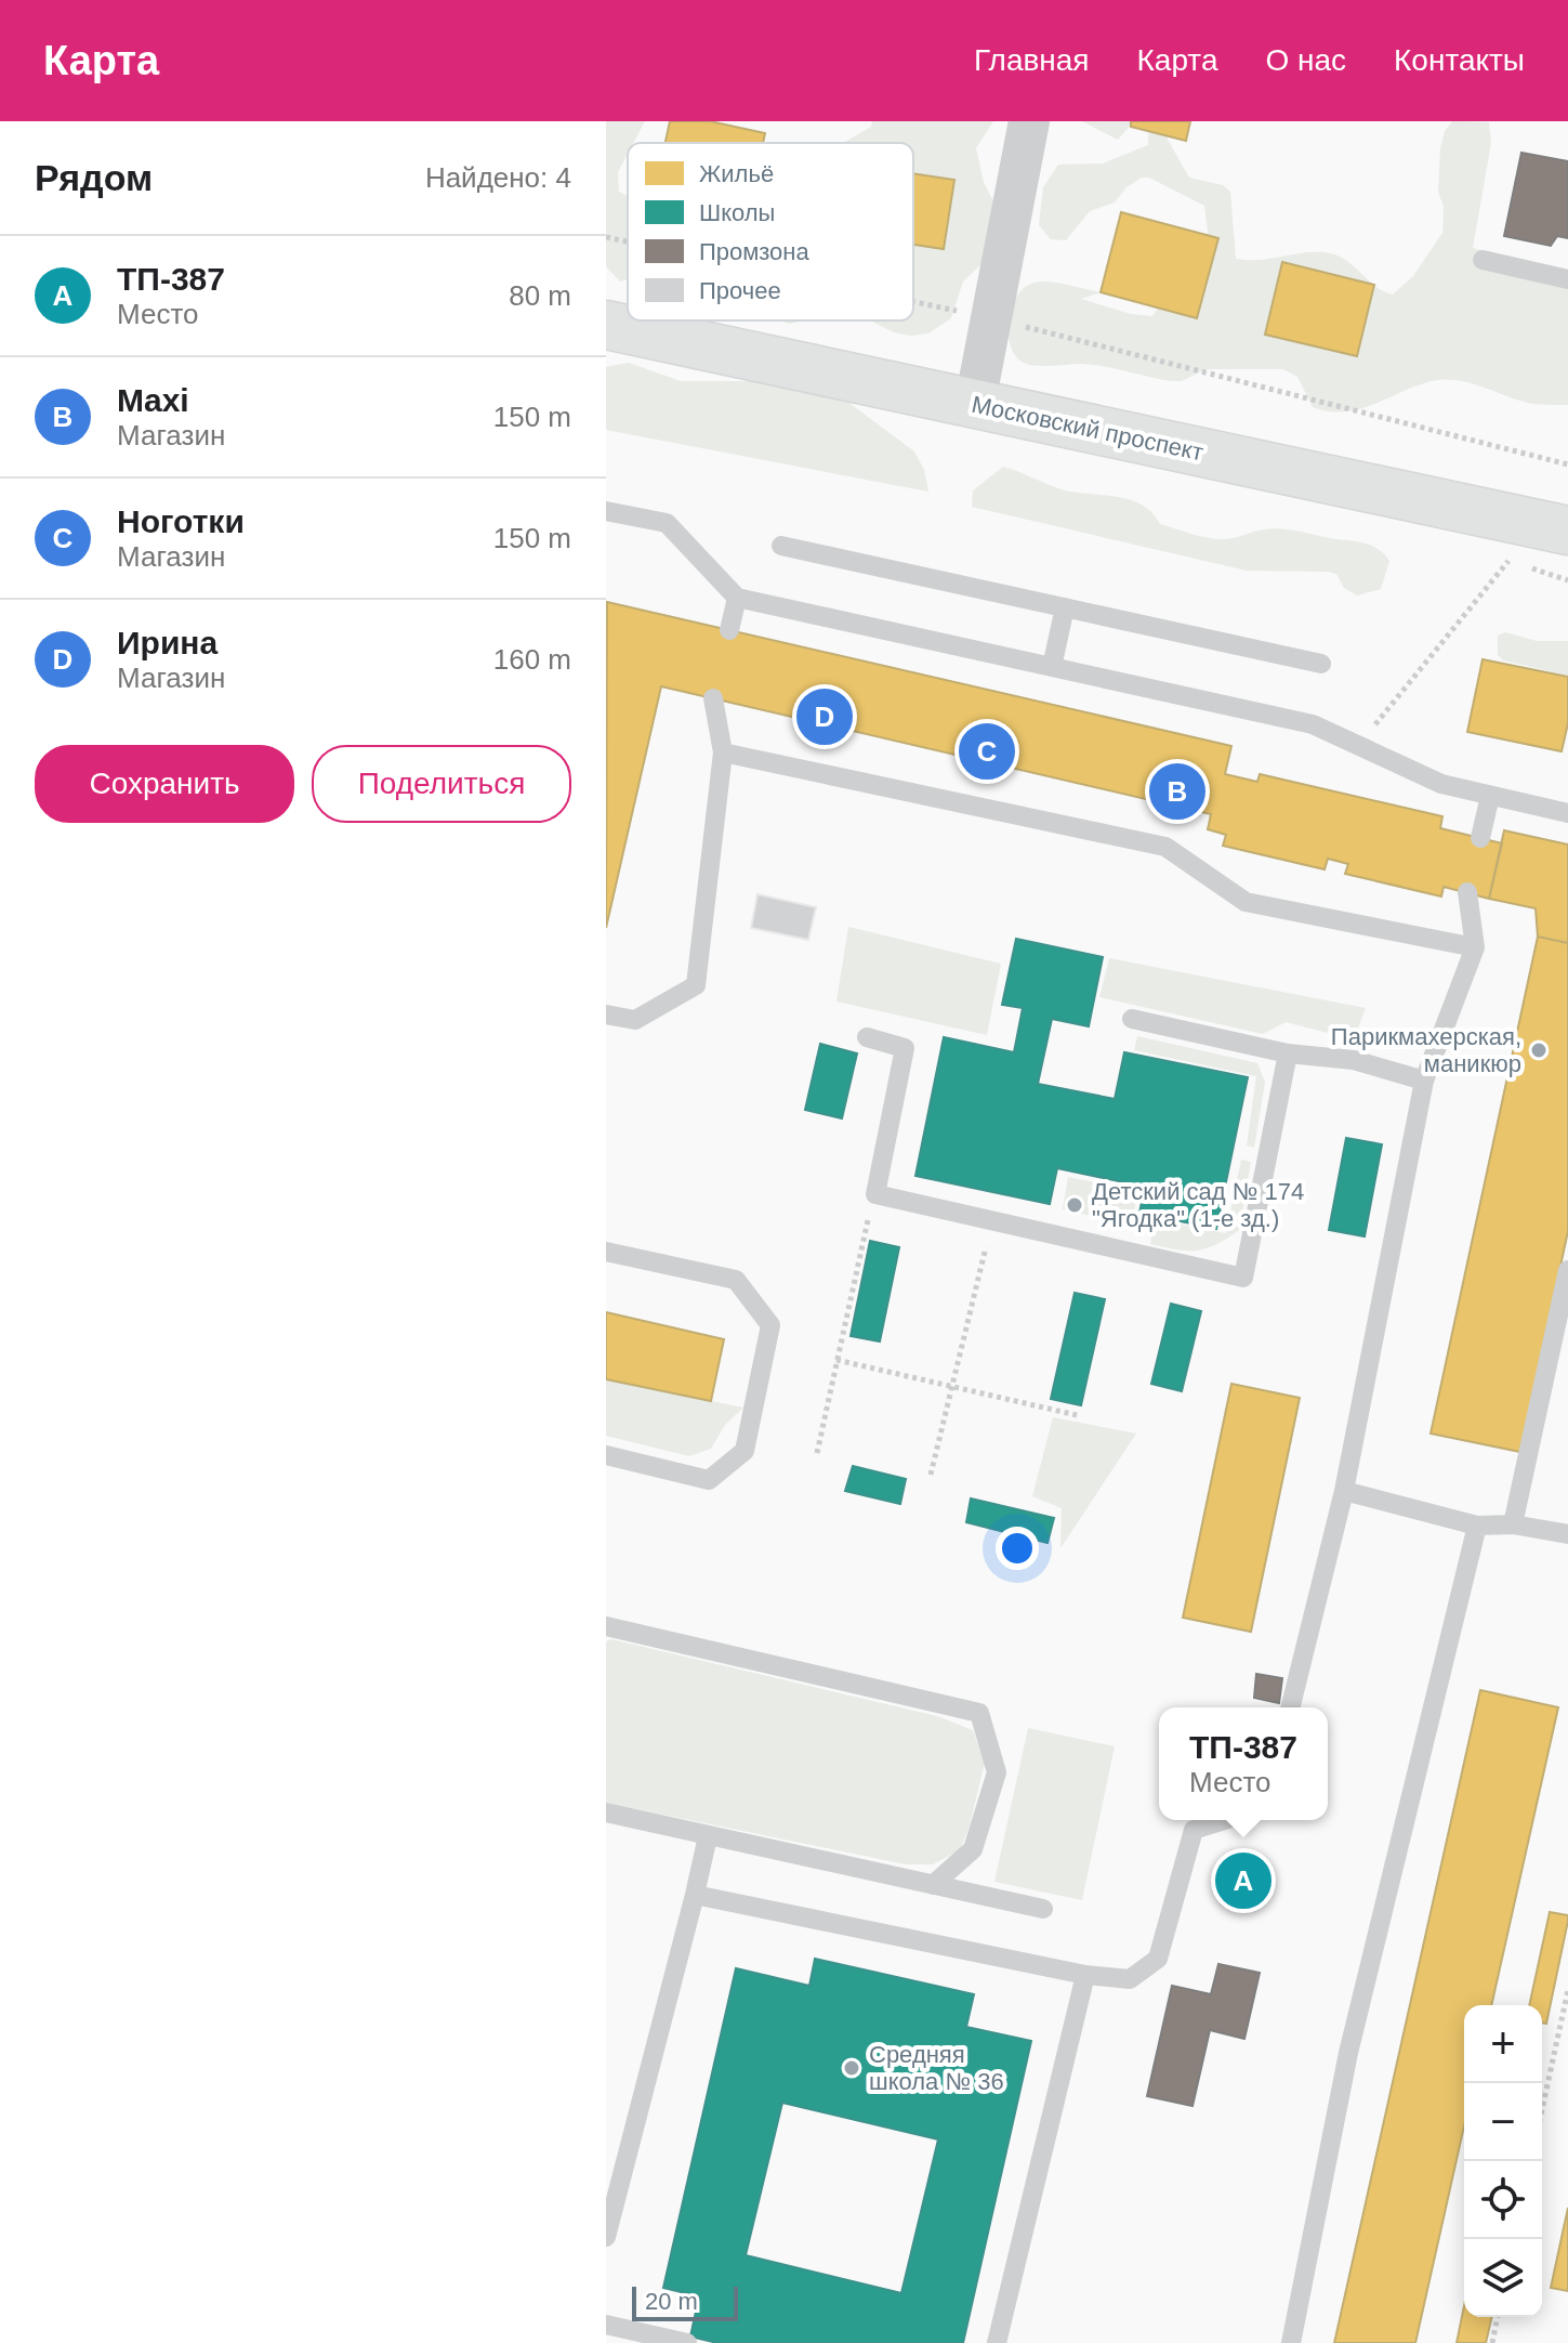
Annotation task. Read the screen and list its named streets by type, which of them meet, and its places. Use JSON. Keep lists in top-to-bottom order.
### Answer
{
  "streets": {
    "main road": ["Московский проспект"]
  },
  "places": ["Парикмахерская, маникюр", "Детский сад № 174 \"Ягодка\" (1-е зд.)", "Средняя школа № 36"],
  "legend": [
    "Жильё",
    "Школы",
    "Промзона",
    "Прочее"
  ],
  "scale_bar": "20 m",
  "page": {
    "header": "Карта",
    "nav": [
      "Главная",
      "Карта",
      "О нас",
      "Контакты"
    ],
    "heading": ["Рядом", "Найдено: 4"],
    "list": [
      {
        "mark": "A",
        "name": "ТП-387",
        "note": "Место",
        "value": "80 m"
      },
      {
        "mark": "B",
        "name": "Maxi",
        "note": "Магазин",
        "value": "150 m"
      },
      {
        "mark": "C",
        "name": "Ноготки",
        "note": "Магазин",
        "value": "150 m"
      },
      {
        "mark": "D",
        "name": "Ирина",
        "note": "Магазин",
        "value": "160 m"
      }
    ],
    "pins": [
      "D",
      "C",
      "B",
      "A"
    ],
    "buttons": ["Сохранить", "Поделиться"],
    "popup": ["ТП-387", "Место"],
    "map_buttons": ["+", "−"],
    "scale": "20 m"
  }
}
